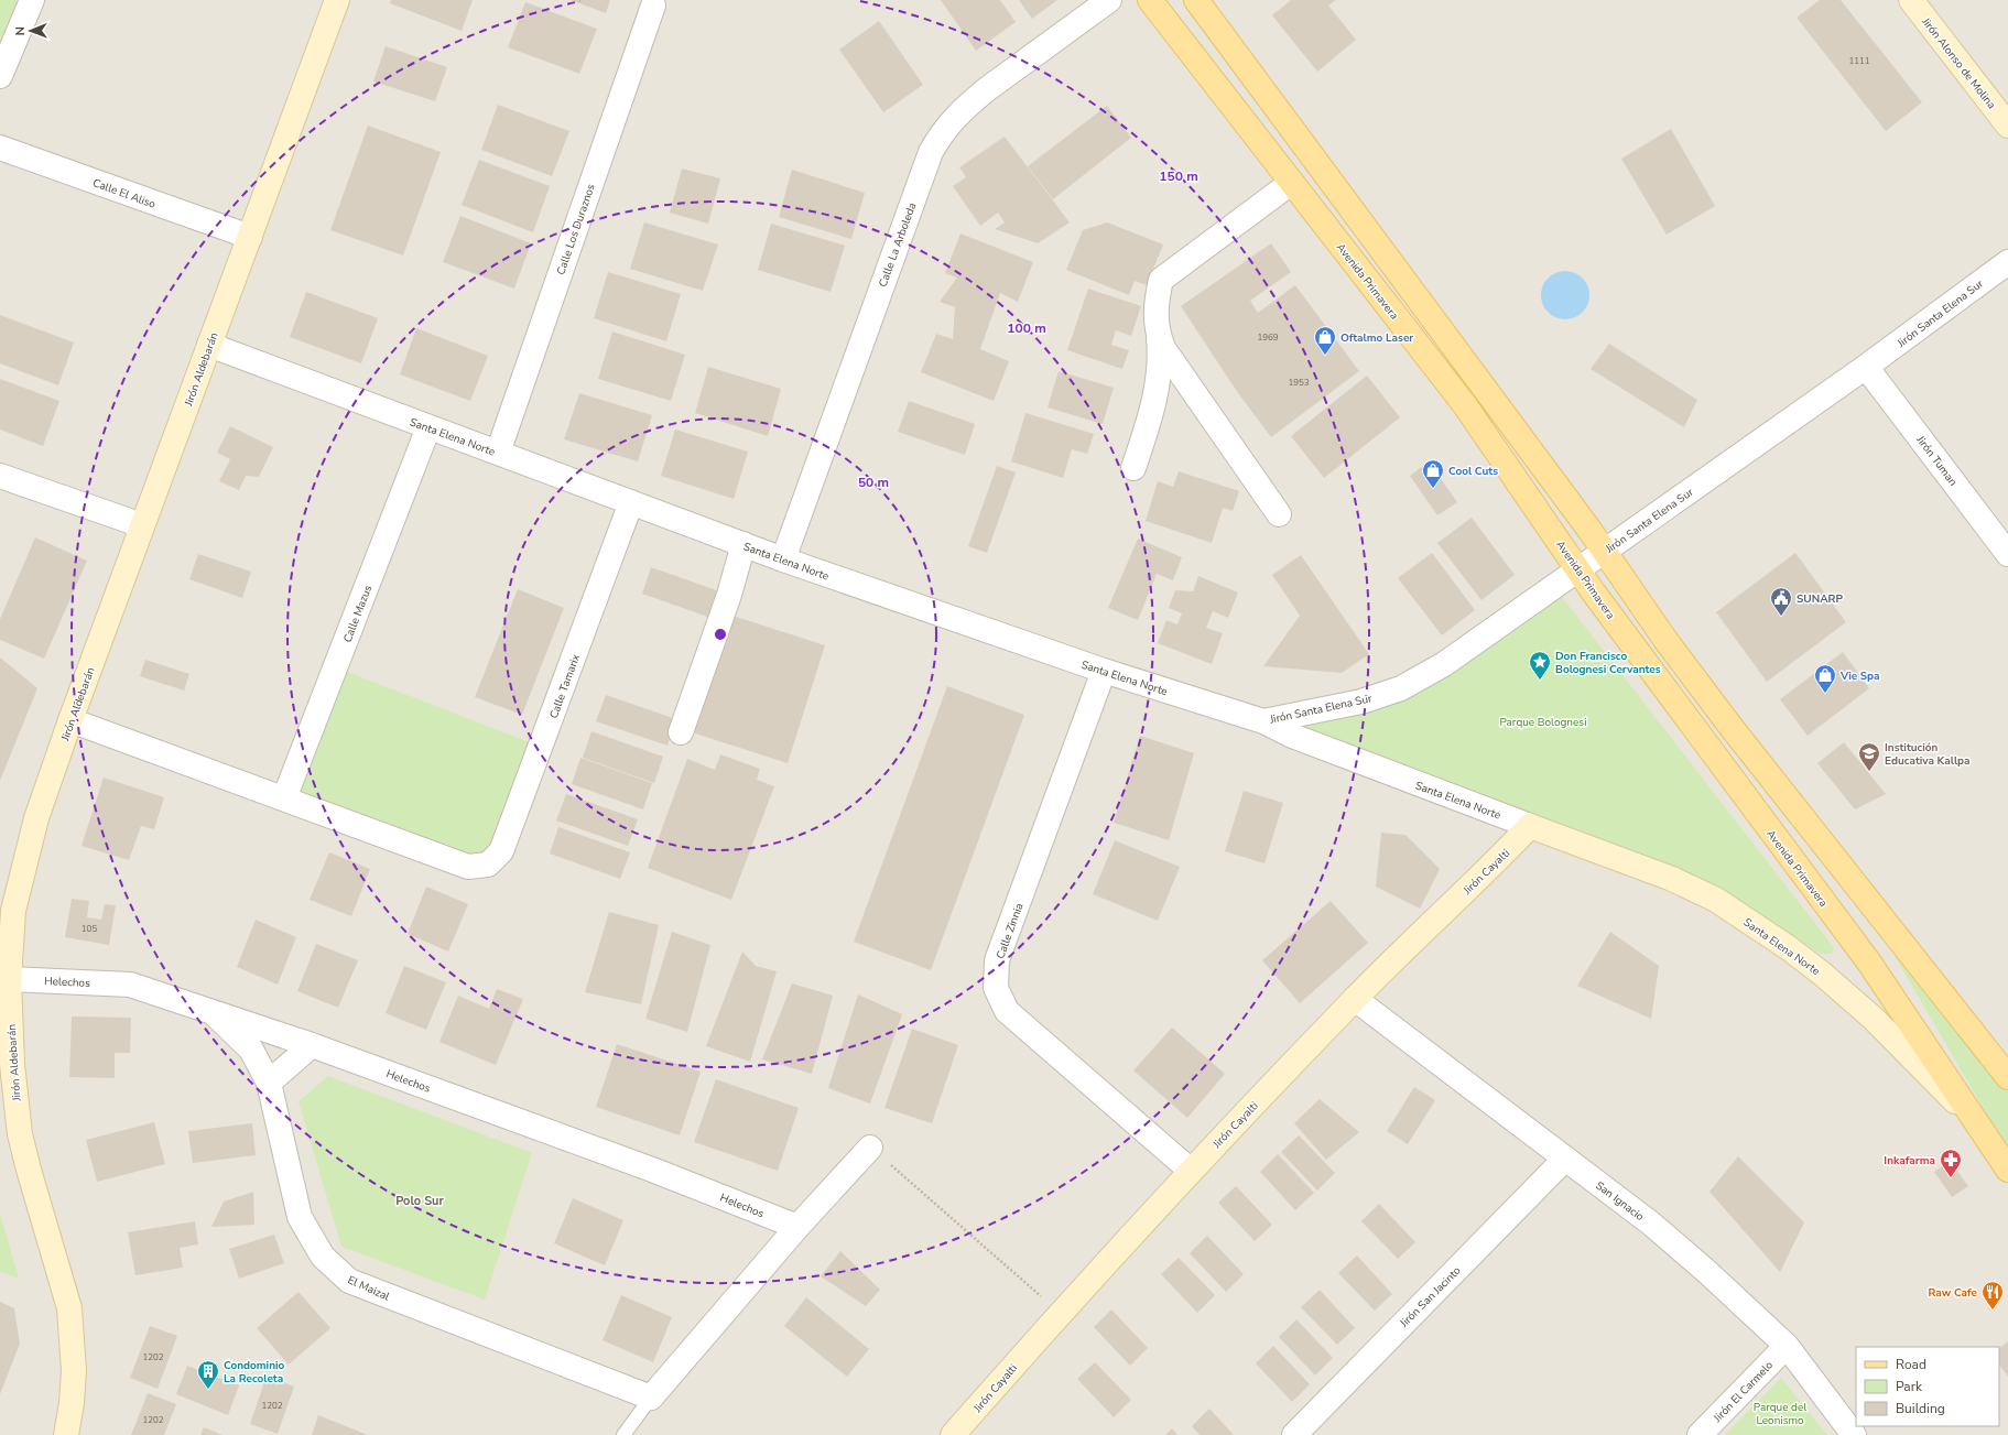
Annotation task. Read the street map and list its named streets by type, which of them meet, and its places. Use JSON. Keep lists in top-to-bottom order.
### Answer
{
  "streets": {
    "main road": ["Avenida Primavera"],
    "street": [
      "Jirón Alonso de Molina",
      "Calle El Aliso",
      "Calle Los Duraznos",
      "Calle La Arboleda",
      "Jirón Santa Elena Sur",
      "Jirón Aldebarán",
      "Santa Elena Norte",
      "Jirón Tuman",
      "Calle Mazus",
      "Calle Tamarix",
      "Jirón Cayalti",
      "Calle Zinnia",
      "Helechos",
      "San Ignacio",
      "El Maizal",
      "Jirón San Jacinto",
      "Jirón El Carmelo"
    ]
  },
  "crossings": [
    ["Calle El Aliso", "Jirón Aldebarán"],
    ["Calle Los Duraznos", "Santa Elena Norte"],
    ["Calle La Arboleda", "Santa Elena Norte"],
    ["Avenida Primavera", "Jirón Santa Elena Sur"],
    ["Avenida Primavera", "Santa Elena Norte"],
    ["Jirón Santa Elena Sur", "Santa Elena Norte"],
    ["Jirón Santa Elena Sur", "Jirón Tuman"],
    ["Jirón Aldebarán", "Santa Elena Norte"],
    ["Jirón Aldebarán", "Helechos"],
    ["Santa Elena Norte", "Calle Mazus"],
    ["Santa Elena Norte", "Calle Tamarix"],
    ["Santa Elena Norte", "Jirón Cayalti"],
    ["Santa Elena Norte", "Calle Zinnia"],
    ["Calle Mazus", "Calle Tamarix"],
    ["Jirón Cayalti", "Calle Zinnia"],
    ["Jirón Cayalti", "San Ignacio"],
    ["Helechos", "El Maizal"],
    ["San Ignacio", "Jirón San Jacinto"],
    ["San Ignacio", "Jirón El Carmelo"]
  ],
  "districts": ["Polo Sur"],
  "parks": ["Parque Bolognesi", "Parque del Leonismo"],
  "places": {
    "shop": ["Oftalmo Laser", "Cool Cuts", "Vie Spa"],
    "public building": ["SUNARP"],
    "place": ["Don Francisco Bolognesi Cervantes"],
    "school or university": ["Institución Educativa Kallpa"],
    "pharmacy": ["Inkafarma"],
    "restaurant": ["Raw Cafe"],
    "building": ["Condominio La Recoleta"]
  },
  "house_numbers": [
    "1111",
    "1969",
    "1953",
    "105",
    "1202",
    "1202",
    "1202"
  ],
  "legend": ["Road", "Park", "Building"],
  "north": "left",
  "rings": ["150 m", "100 m", "50 m"]
}
